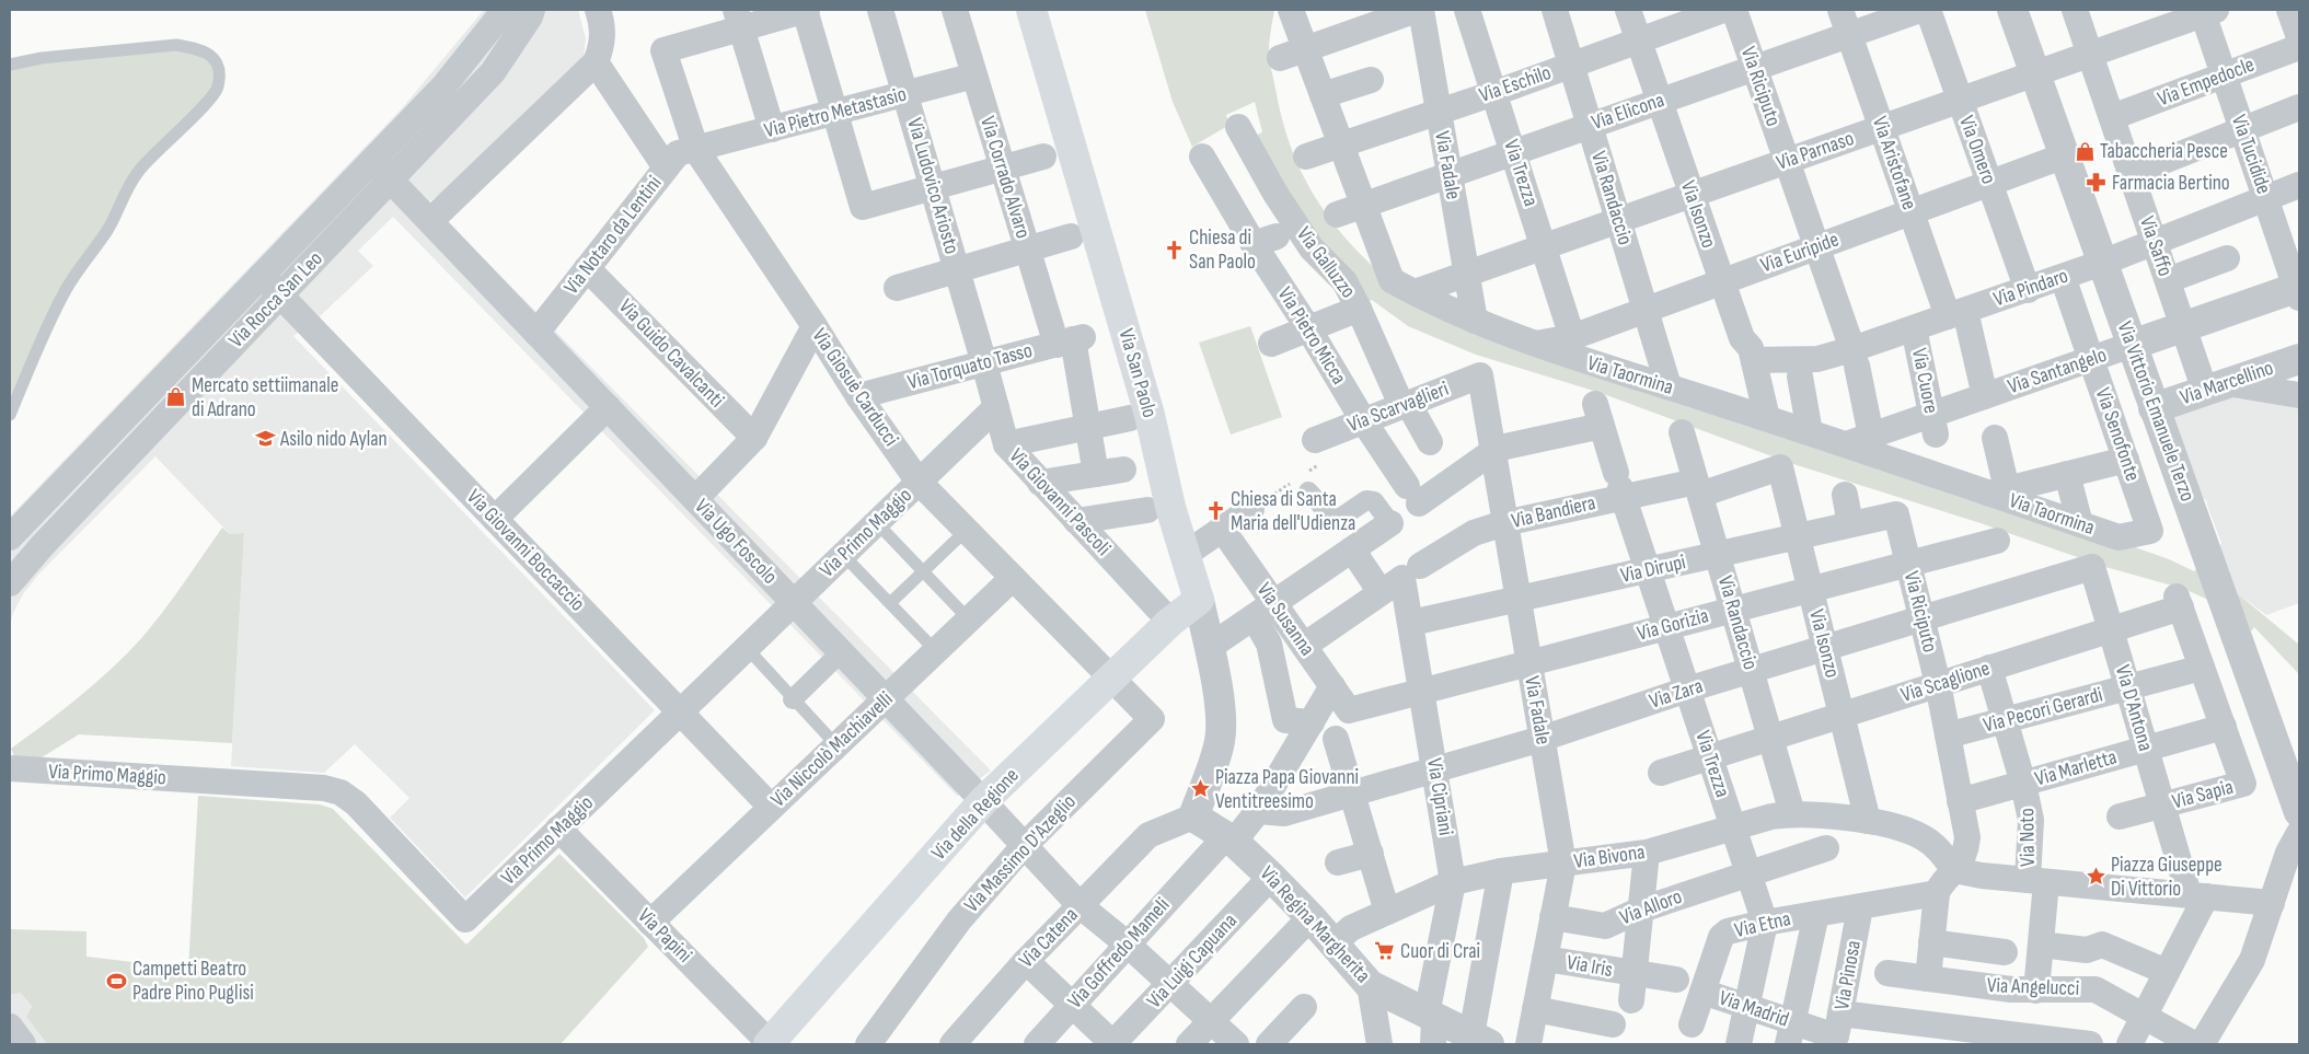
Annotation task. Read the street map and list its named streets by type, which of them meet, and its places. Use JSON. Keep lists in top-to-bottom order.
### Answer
{
  "streets": {
    "main road": ["Via San Paolo", "Via della Regione"],
    "street": [
      "Via Empedocle",
      "Via Eschilo",
      "Via Riciputo",
      "Via Elicona",
      "Via Pietro Metastasio",
      "Via Omero",
      "Via Parnaso",
      "Via Tucidide",
      "Via Aristofane",
      "Via Fadale",
      "Via Trezza",
      "Via Corrado Alvaro",
      "Via Ludovico Ariosto",
      "Via Randaccio",
      "Via Isonzo",
      "Via Notaro da Lentini",
      "Via Saffo",
      "Via Euripide",
      "Via Galluzzo",
      "Via Pindaro",
      "Via Rocca San Leo",
      "Via Pietro Micca",
      "Via Guido Cavalcanti",
      "Via Torquato Tasso",
      "Via Santangelo",
      "Via Taormina",
      "Via Cuore",
      "Via Marcellino",
      "Via Giosuè Carducci",
      "Via Scarvaglieri",
      "Via Vittorio Emanuele Terzo",
      "Via Senofonte",
      "Via Giovanni Pascoli",
      "Via Bandiera",
      "Via Primo Maggio",
      "Via Ugo Foscolo",
      "Via Giovanni Boccaccio",
      "Via Dirupi",
      "Via Susanna",
      "Via Gorizia",
      "Via Scaglione",
      "Via Zara",
      "Via D'Antona",
      "Via Pecori Gerardi",
      "Via Niccolò Machiavelli",
      "Via Marletta",
      "Via Sapia",
      "Via Cipriani",
      "Via Noto",
      "Via Massimo D'Azeglio",
      "Via Bivona",
      "Via Alloro",
      "Via Regina Margherita",
      "Via Etna",
      "Via Papini",
      "Via Catena",
      "Via Goffredo Mameli",
      "Via Luigi Capuana",
      "Via Iris",
      "Via Pinosa",
      "Via Angelucci",
      "Via Madrid"
    ]
  },
  "crossings": [
    ["Via Empedocle", "Via Tucidide"],
    ["Via Empedocle", "Via Saffo"],
    ["Via Eschilo", "Via Fadale"],
    ["Via Eschilo", "Via Trezza"],
    ["Via Eschilo", "Via Randaccio"],
    ["Via Eschilo", "Via Isonzo"],
    ["Via Eschilo", "Via Taormina"],
    ["Via Riciputo", "Via Elicona"],
    ["Via Riciputo", "Via Parnaso"],
    ["Via Riciputo", "Via Euripide"],
    ["Via Riciputo", "Via Pindaro"],
    ["Via Riciputo", "Via Santangelo"],
    ["Via Riciputo", "Via Dirupi"],
    ["Via Riciputo", "Via Gorizia"],
    ["Via Riciputo", "Via Scaglione"],
    ["Via Riciputo", "Via Zara"],
    ["Via Riciputo", "Via Pecori Gerardi"],
    ["Via Riciputo", "Via Marletta"],
    ["Via Riciputo", "Via Bivona"],
    ["Via Elicona", "Via Aristofane"],
    ["Via Elicona", "Via Fadale"],
    ["Via Elicona", "Via Trezza"],
    ["Via Elicona", "Via Randaccio"],
    ["Via Elicona", "Via Isonzo"],
    ["Via Elicona", "Via Taormina"],
    ["Via Pietro Metastasio", "Via Corrado Alvaro"],
    ["Via Pietro Metastasio", "Via Ludovico Ariosto"],
    ["Via Pietro Metastasio", "Via Notaro da Lentini"],
    ["Via Pietro Metastasio", "Via Giosuè Carducci"],
    ["Via Omero", "Via Parnaso"],
    ["Via Omero", "Via Euripide"],
    ["Via Omero", "Via Pindaro"],
    ["Via Parnaso", "Via Tucidide"],
    ["Via Parnaso", "Via Aristofane"],
    ["Via Parnaso", "Via Fadale"],
    ["Via Parnaso", "Via Trezza"],
    ["Via Parnaso", "Via Randaccio"],
    ["Via Parnaso", "Via Isonzo"],
    ["Via Parnaso", "Via Saffo"],
    ["Via Parnaso", "Via Taormina"],
    ["Via Parnaso", "Via Vittorio Emanuele Terzo"],
    ["Via Tucidide", "Via Pindaro"],
    ["Via Tucidide", "Via Santangelo"],
    ["Via Aristofane", "Via Euripide"],
    ["Via Aristofane", "Via Pindaro"],
    ["Via Aristofane", "Via Santangelo"],
    ["Via Fadale", "Via Trezza"],
    ["Via Fadale", "Via Pietro Micca"],
    ["Via Fadale", "Via Taormina"],
    ["Via Fadale", "Via Scarvaglieri"],
    ["Via Fadale", "Via Bandiera"],
    ["Via Fadale", "Via Dirupi"],
    ["Via Fadale", "Via Gorizia"],
    ["Via Fadale", "Via Zara"],
    ["Via Fadale", "Via Bivona"],
    ["Via Fadale", "Via Alloro"],
    ["Via Fadale", "Via Iris"],
    ["Via Trezza", "Via Euripide"],
    ["Via Trezza", "Via Pietro Micca"],
    ["Via Trezza", "Via Bandiera"],
    ["Via Trezza", "Via Dirupi"],
    ["Via Trezza", "Via Gorizia"],
    ["Via Trezza", "Via Scaglione"],
    ["Via Trezza", "Via Zara"],
    ["Via Trezza", "Via Bivona"],
    ["Via Trezza", "Via Alloro"],
    ["Via Trezza", "Via Etna"],
    ["Via Corrado Alvaro", "Via Torquato Tasso"],
    ["Via Ludovico Ariosto", "Via Torquato Tasso"],
    ["Via Ludovico Ariosto", "Via Giovanni Pascoli"],
    ["Via Randaccio", "Via Euripide"],
    ["Via Randaccio", "Via Taormina"],
    ["Via Randaccio", "Via Bandiera"],
    ["Via Randaccio", "Via Dirupi"],
    ["Via Randaccio", "Via Gorizia"],
    ["Via Randaccio", "Via Scaglione"],
    ["Via Randaccio", "Via Zara"],
    ["Via Randaccio", "Via Bivona"],
    ["Via Isonzo", "Via Euripide"],
    ["Via Isonzo", "Via Pindaro"],
    ["Via Isonzo", "Via Taormina"],
    ["Via Isonzo", "Via Bandiera"],
    ["Via Isonzo", "Via Dirupi"],
    ["Via Isonzo", "Via Gorizia"],
    ["Via Isonzo", "Via Scaglione"],
    ["Via Isonzo", "Via Zara"],
    ["Via Isonzo", "Via Bivona"],
    ["Via Notaro da Lentini", "Via Guido Cavalcanti"],
    ["Via Notaro da Lentini", "Via Giosuè Carducci"],
    ["Via Notaro da Lentini", "Via Ugo Foscolo"],
    ["Via Saffo", "Via Pindaro"],
    ["Via Saffo", "Via Santangelo"],
    ["Via Saffo", "Via Marcellino"],
    ["Via Euripide", "Via Taormina"],
    ["Via Euripide", "Via Vittorio Emanuele Terzo"],
    ["Via Galluzzo", "Via Scarvaglieri"],
    ["Via Pindaro", "Via Cuore"],
    ["Via Pindaro", "Via Vittorio Emanuele Terzo"],
    ["Via Pindaro", "Via Senofonte"],
    ["Via Rocca San Leo", "Via Ugo Foscolo"],
    ["Via Rocca San Leo", "Via Giovanni Boccaccio"],
    ["Via Pietro Micca", "Via Scarvaglieri"],
    ["Via Torquato Tasso", "Via Giosuè Carducci"],
    ["Via Torquato Tasso", "Via Giovanni Pascoli"],
    ["Via Santangelo", "Via Taormina"],
    ["Via Santangelo", "Via Cuore"],
    ["Via Santangelo", "Via Vittorio Emanuele Terzo"],
    ["Via Santangelo", "Via Senofonte"],
    ["Via San Paolo", "Via della Regione"],
    ["Via San Paolo", "Via Regina Margherita"],
    ["Via San Paolo", "Via Catena"],
    ["Via Taormina", "Via Cuore"],
    ["Via Taormina", "Via Senofonte"],
    ["Via Marcellino", "Via Vittorio Emanuele Terzo"],
    ["Via Giosuè Carducci", "Via Primo Maggio"],
    ["Via Giosuè Carducci", "Via Niccolò Machiavelli"],
    ["Via Giosuè Carducci", "Via della Regione"],
    ["Via Giosuè Carducci", "Via Massimo D'Azeglio"],
    ["Via Giovanni Pascoli", "Via Primo Maggio"],
    ["Via Giovanni Pascoli", "Via della Regione"],
    ["Via Bandiera", "Via Susanna"],
    ["Via Bandiera", "Via Cipriani"],
    ["Via Primo Maggio", "Via Ugo Foscolo"],
    ["Via Primo Maggio", "Via Giovanni Boccaccio"],
    ["Via Primo Maggio", "Via Papini"],
    ["Via Ugo Foscolo", "Via Niccolò Machiavelli"],
    ["Via Ugo Foscolo", "Via della Regione"],
    ["Via Ugo Foscolo", "Via Massimo D'Azeglio"],
    ["Via Ugo Foscolo", "Via Catena"],
    ["Via Ugo Foscolo", "Via Goffredo Mameli"],
    ["Via Ugo Foscolo", "Via Luigi Capuana"],
    ["Via Giovanni Boccaccio", "Via Niccolò Machiavelli"],
    ["Via Dirupi", "Via Cipriani"],
    ["Via Susanna", "Via Gorizia"],
    ["Via Susanna", "Via Goffredo Mameli"],
    ["Via Gorizia", "Via Cipriani"],
    ["Via Scaglione", "Via D'Antona"],
    ["Via Scaglione", "Via Pecori Gerardi"],
    ["Via Scaglione", "Via Noto"],
    ["Via Zara", "Via D'Antona"],
    ["Via Zara", "Via Cipriani"],
    ["Via Zara", "Via Goffredo Mameli"],
    ["Via D'Antona", "Via Pecori Gerardi"],
    ["Via D'Antona", "Via Marletta"],
    ["Via D'Antona", "Via Sapia"],
    ["Via Pecori Gerardi", "Via Noto"],
    ["Via Niccolò Machiavelli", "Via Papini"],
    ["Via Marletta", "Via Sapia"],
    ["Via Marletta", "Via Noto"],
    ["Via Cipriani", "Via Bivona"],
    ["Via Cipriani", "Via Regina Margherita"],
    ["Via della Regione", "Via Massimo D'Azeglio"],
    ["Via della Regione", "Via Papini"],
    ["Via Noto", "Via Angelucci"],
    ["Via Bivona", "Via Regina Margherita"],
    ["Via Regina Margherita", "Via Catena"],
    ["Via Regina Margherita", "Via Goffredo Mameli"],
    ["Via Regina Margherita", "Via Luigi Capuana"],
    ["Via Etna", "Via Pinosa"],
    ["Via Etna", "Via Madrid"],
    ["Via Pinosa", "Via Madrid"]
  ],
  "places": {
    "shop": ["Tabaccheria Pesce", "Mercato settiimanale di Adrano"],
    "pharmacy": ["Farmacia Bertino"],
    "church": ["Chiesa di San Paolo", "Chiesa di Santa Maria dell'Udienza"],
    "school or university": ["Asilo nido Aylan"],
    "place": ["Piazza Papa Giovanni Ventitreesimo", "Piazza Giuseppe Di Vittorio"],
    "supermarket": ["Cuor di Crai"],
    "sports": ["Campetti Beatro Padre Pino Puglisi"]
  }
}
